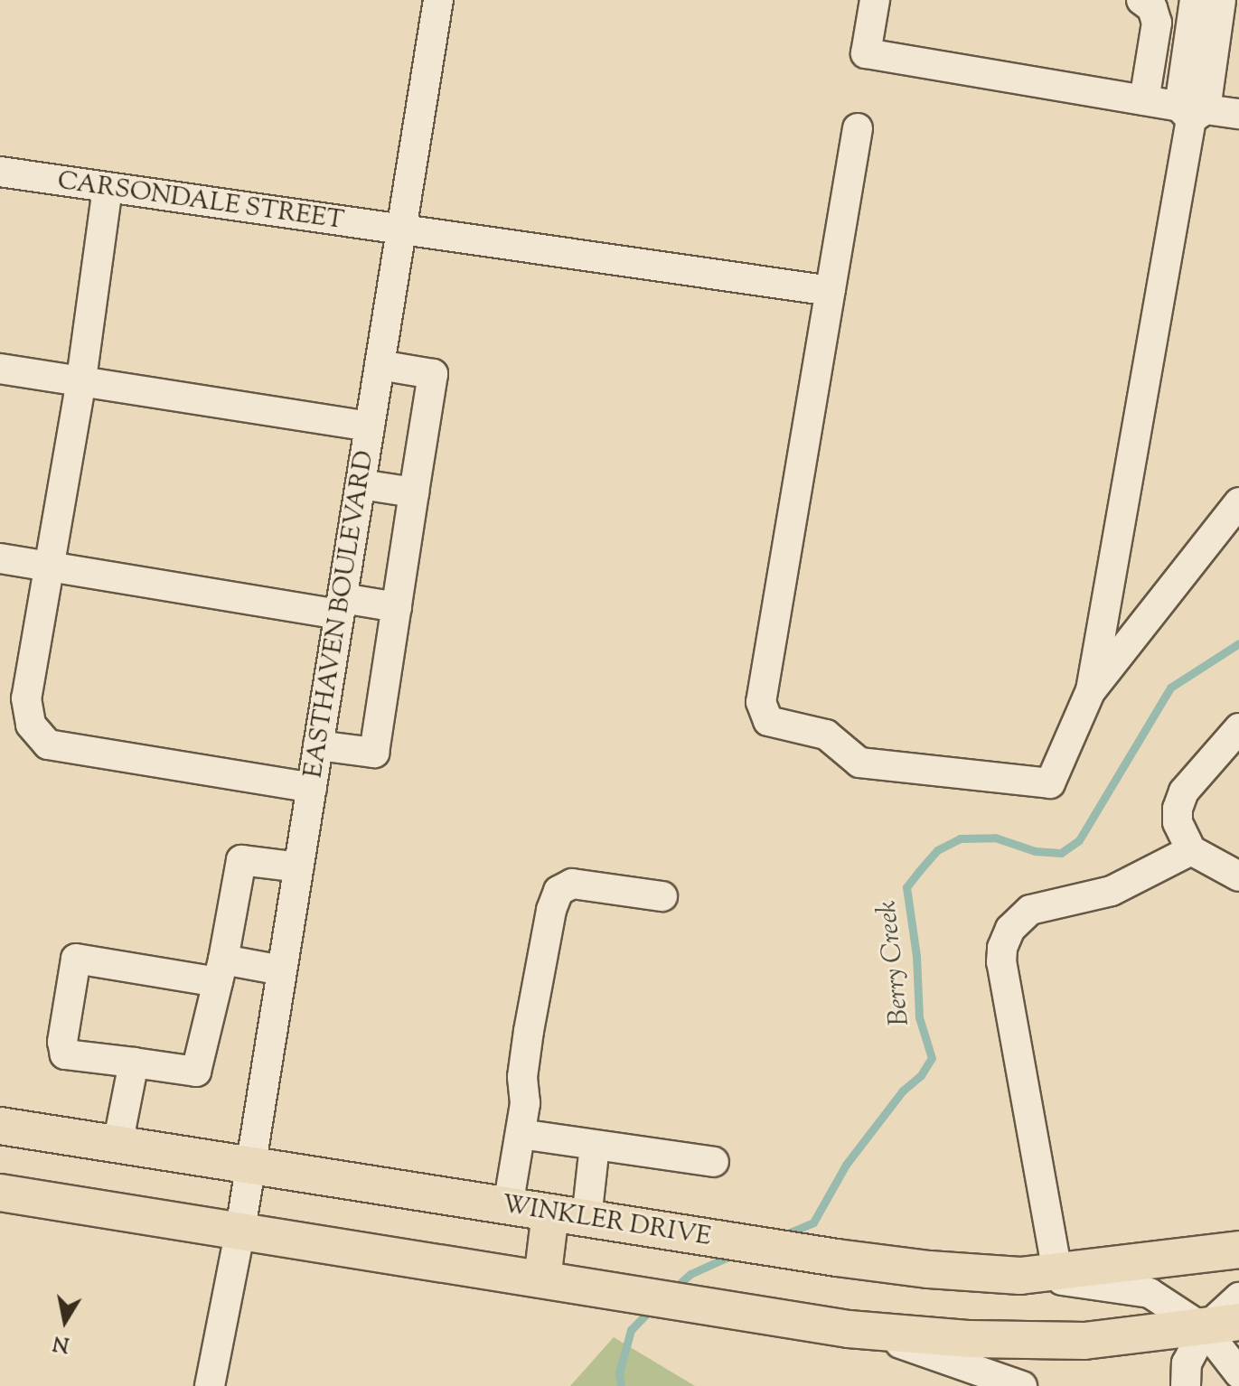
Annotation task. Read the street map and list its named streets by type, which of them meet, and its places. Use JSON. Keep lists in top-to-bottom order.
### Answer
{
  "streets": {
    "main road": ["WINKLER DRIVE"],
    "street": ["CARSONDALE STREET", "EASTHAVEN BOULEVARD"]
  },
  "crossings": [
    ["CARSONDALE STREET", "EASTHAVEN BOULEVARD"],
    ["EASTHAVEN BOULEVARD", "WINKLER DRIVE"]
  ],
  "water": ["Berry Creek"],
  "north": "bottom"
}
